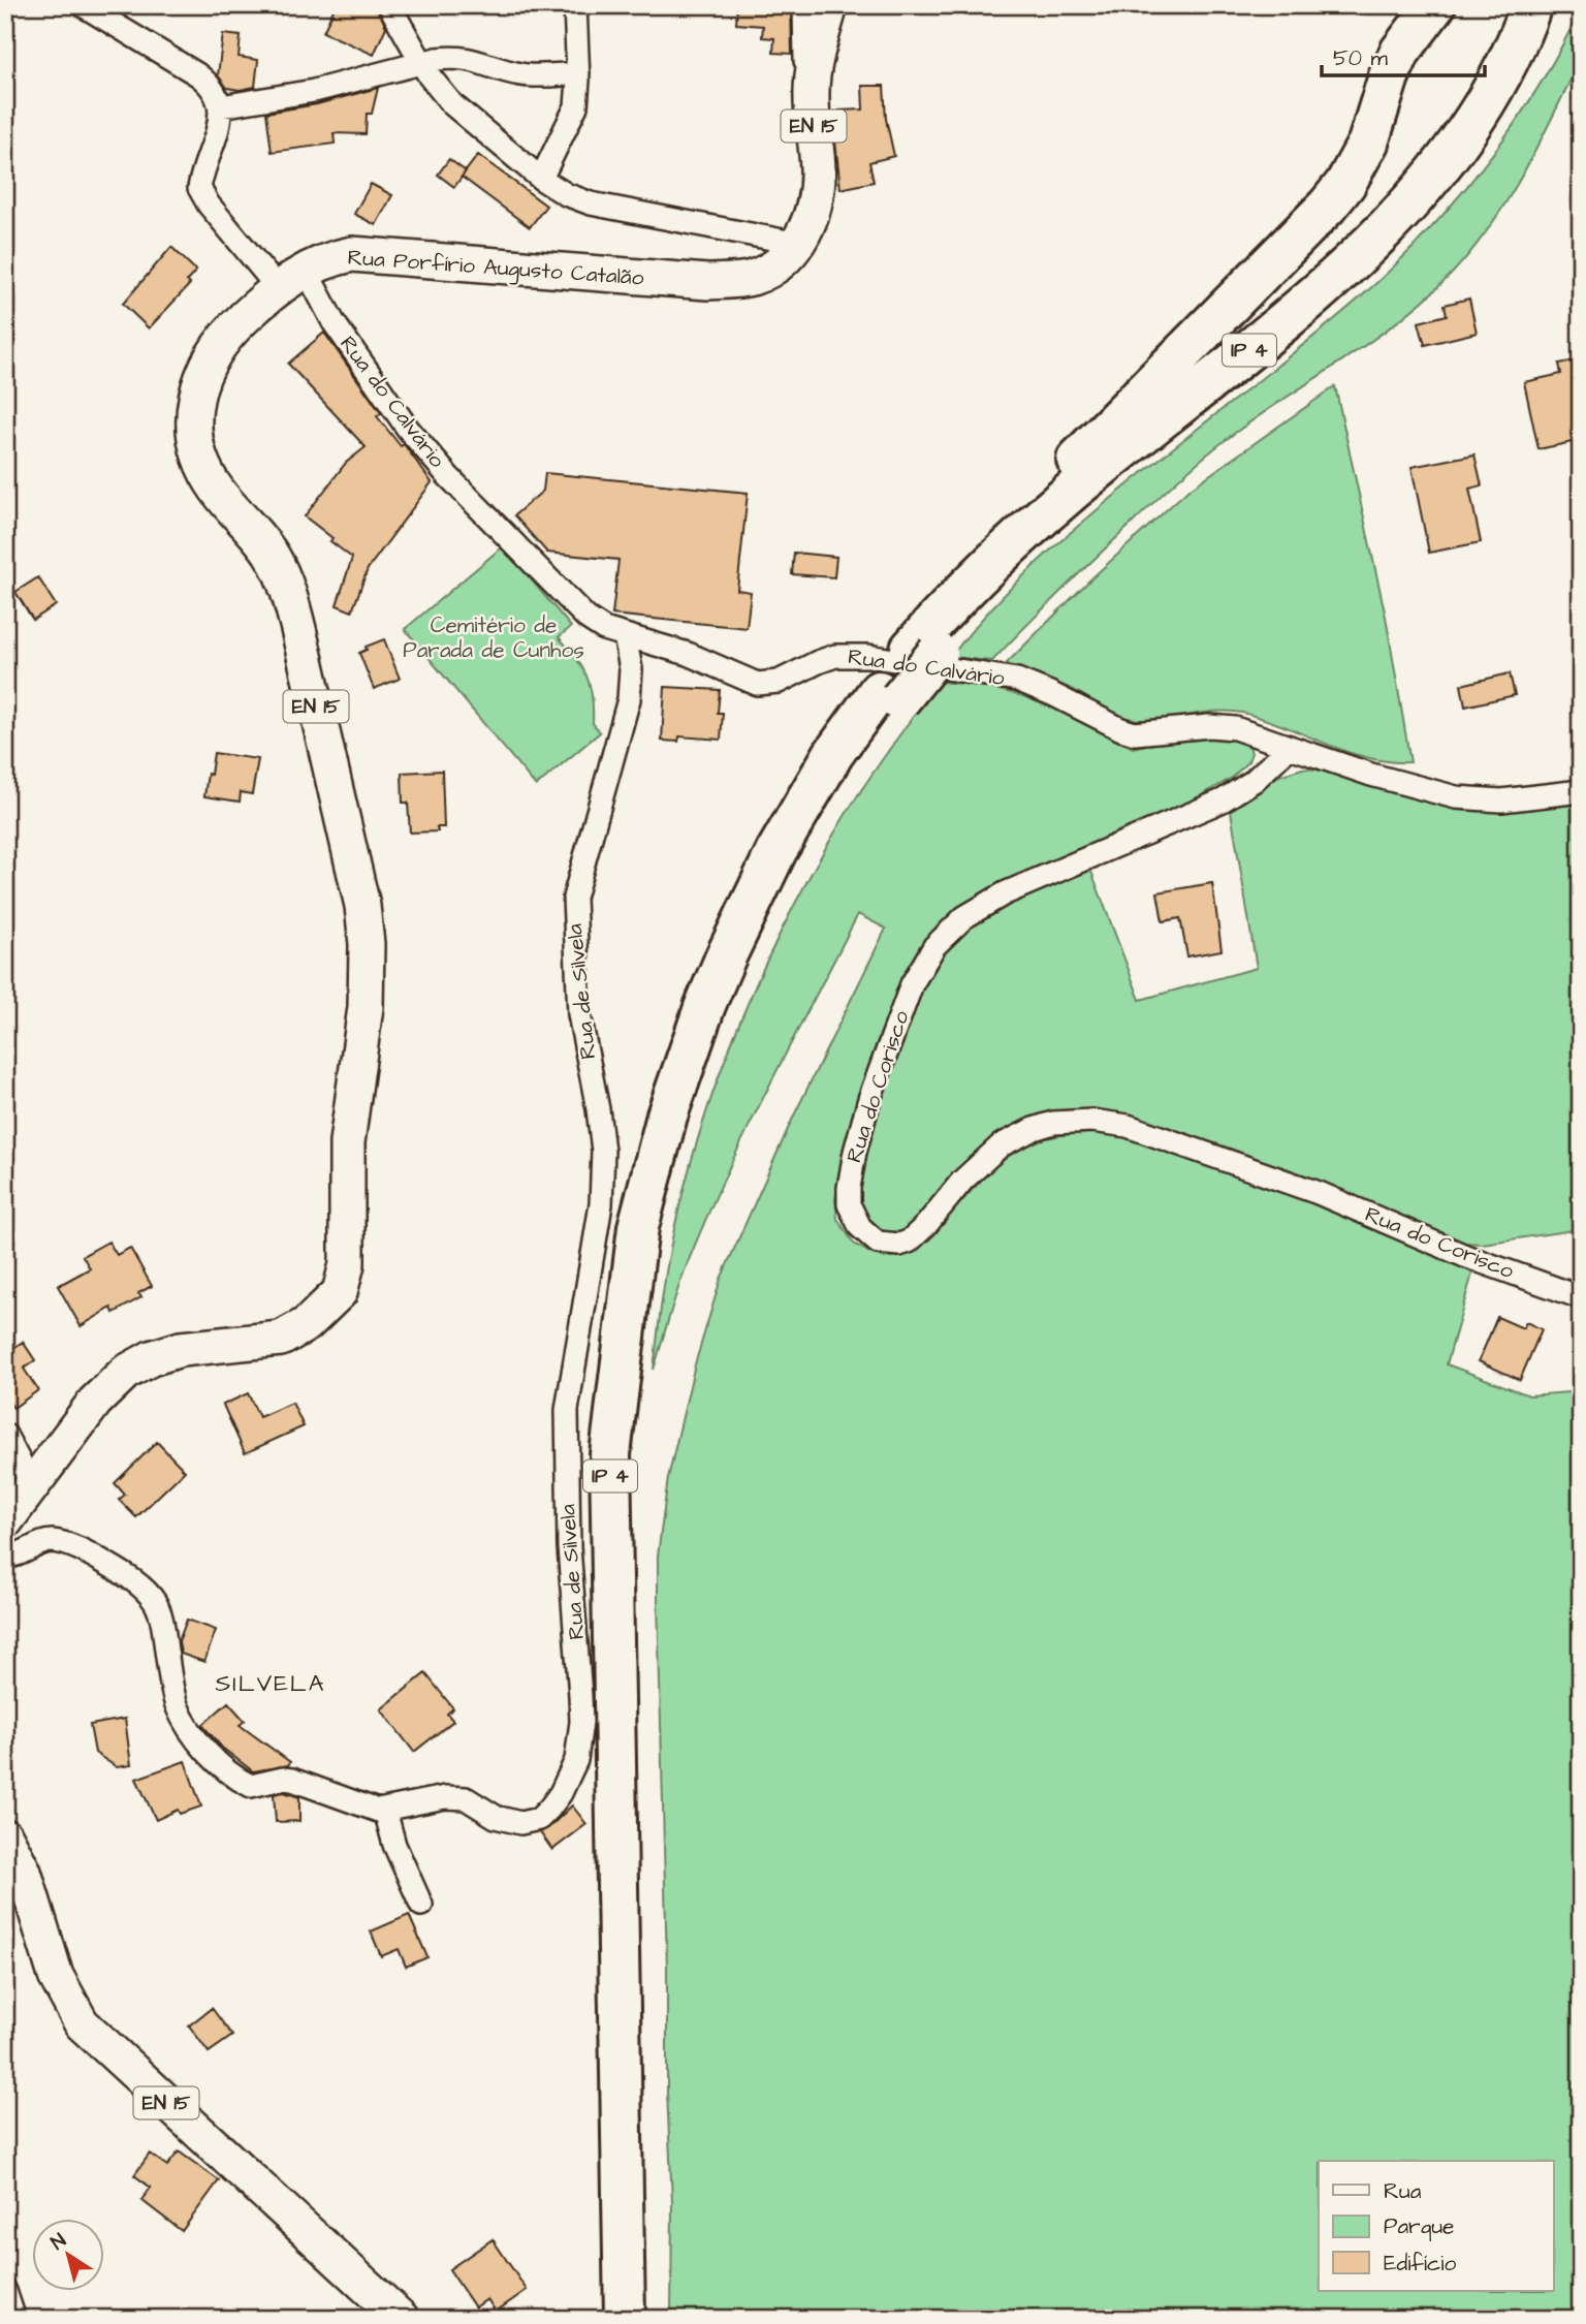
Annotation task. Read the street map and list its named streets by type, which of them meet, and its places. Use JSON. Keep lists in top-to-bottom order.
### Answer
{
  "streets": {
    "highway": ["IP 4"],
    "main road": ["EN 15", "Rua Porfírio Augusto Catalão"],
    "street": ["Rua do Calvário", "Rua de Silvela", "Rua do Corisco"]
  },
  "crossings": [
    ["Rua Porfírio Augusto Catalão", "Rua do Calvário"],
    ["Rua do Calvário", "Rua de Silvela"],
    ["Rua do Calvário", "Rua do Corisco"]
  ],
  "districts": ["SILVELA"],
  "parks": ["Cemitério de Parada de Cunhos"],
  "legend": ["Rua", "Parque", "Edifício"],
  "scale_bar": "50 m",
  "north": "top left"
}
